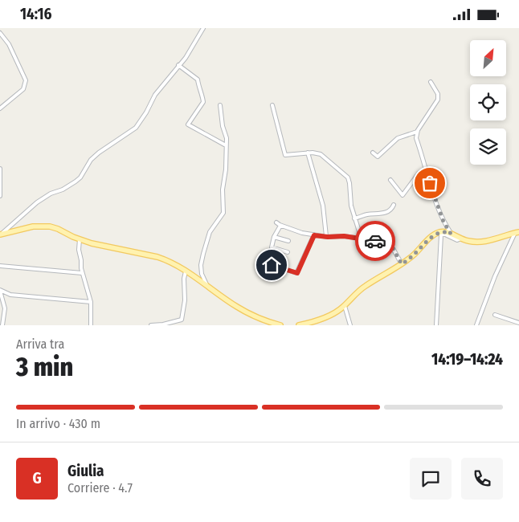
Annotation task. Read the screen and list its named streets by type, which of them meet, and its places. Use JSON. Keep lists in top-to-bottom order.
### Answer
{
  "north": "top right",
  "page": {
    "status": "14:16",
    "heading": ["3 min", "Arriva tra", "14:19–14:24"],
    "panel": ["Giulia", "Corriere · 4.7"],
    "bar": "In arrivo · 430 m",
    "round": "G"
  }
}
